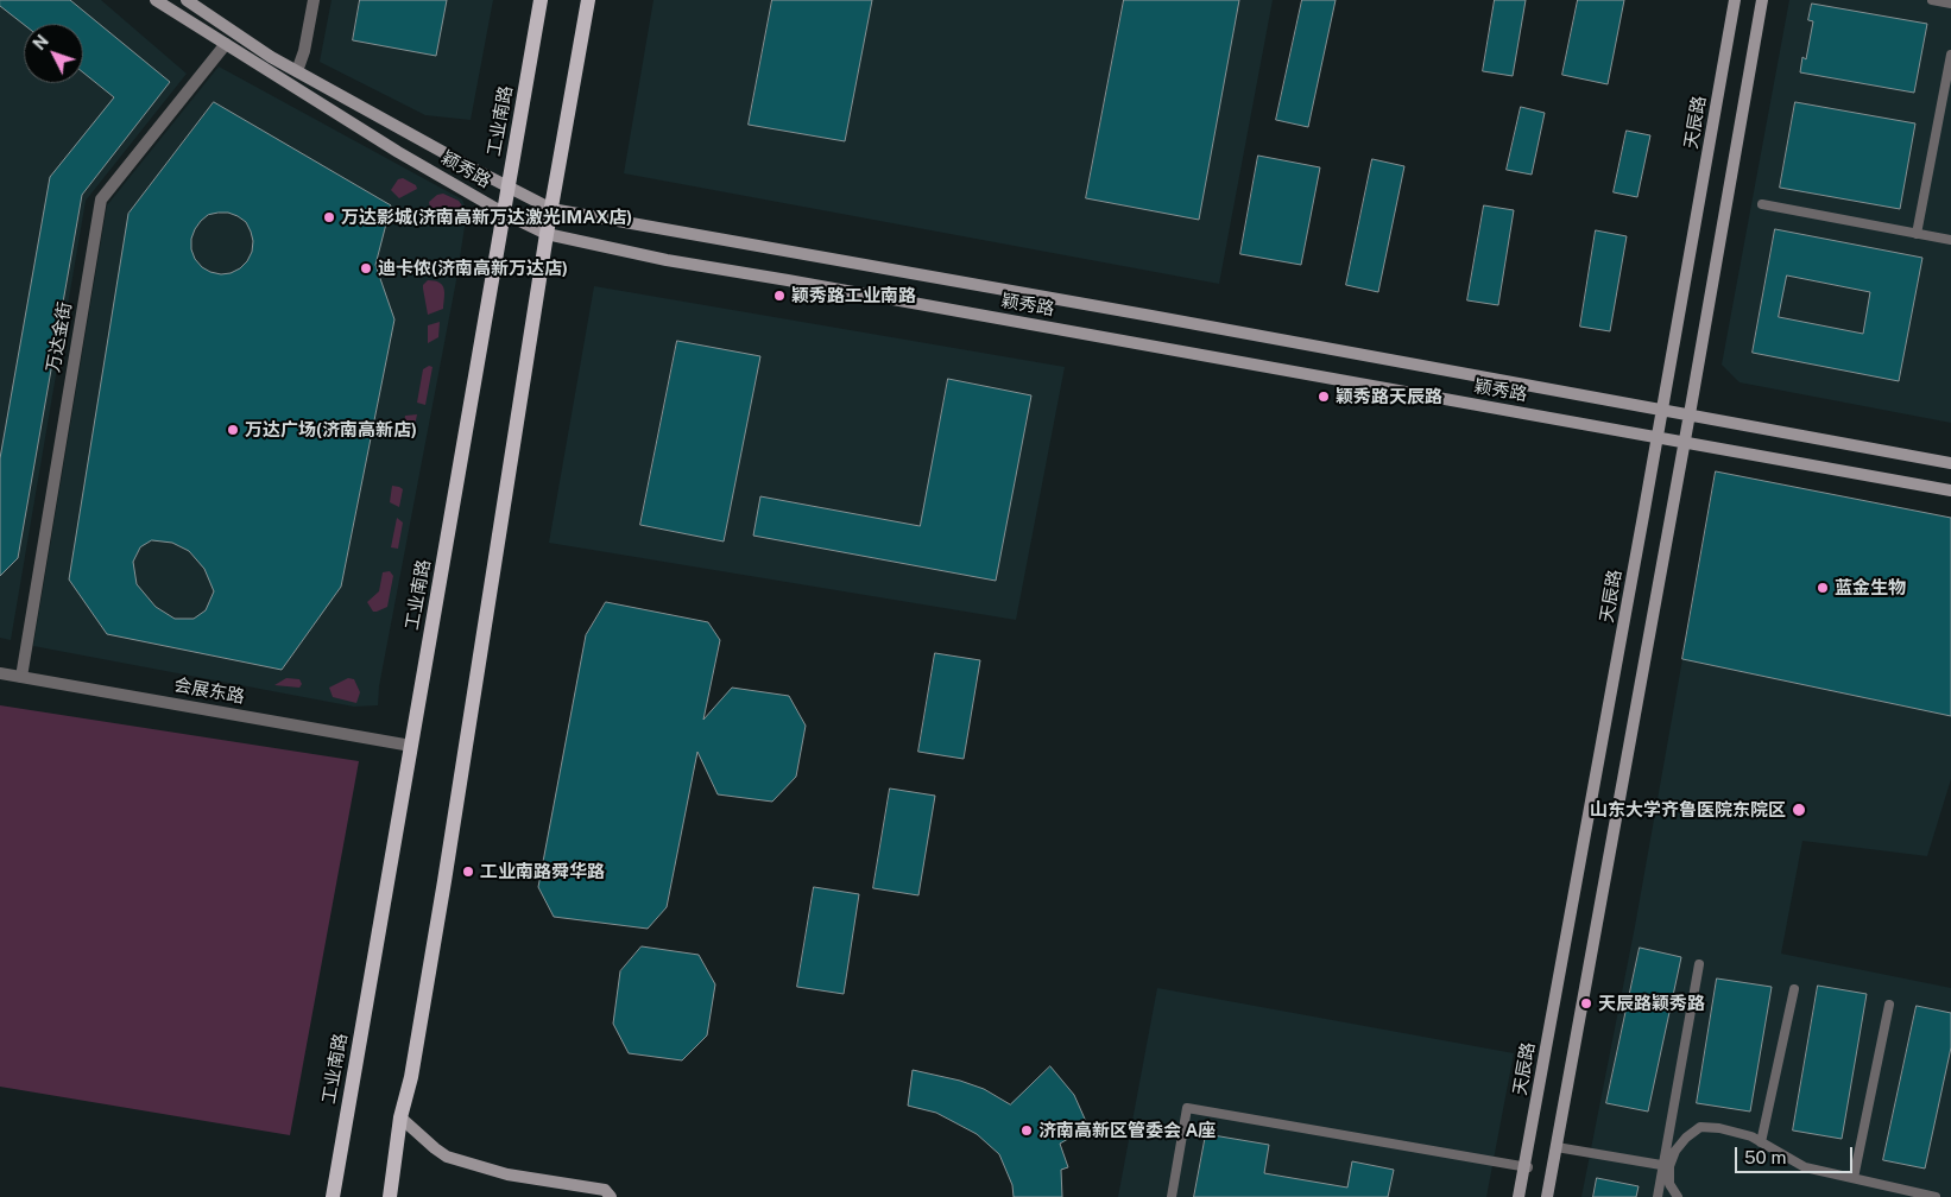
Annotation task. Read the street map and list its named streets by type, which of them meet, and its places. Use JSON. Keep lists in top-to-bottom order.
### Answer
{
  "streets": {
    "main road": ["工业南路", "天辰路", "颖秀路"],
    "street": ["万达金街", "会展东路"]
  },
  "crossings": [
    ["工业南路", "颖秀路"],
    ["工业南路", "会展东路"],
    ["天辰路", "颖秀路"],
    ["颖秀路", "万达金街"],
    ["万达金街", "会展东路"]
  ],
  "places": [
    "万达影城(济南高新万达激光IMAX店)",
    "迪卡侬(济南高新万达店)",
    "颖秀路工业南路",
    "颖秀路天辰路",
    "万达广场(济南高新店)",
    "蓝金生物",
    "山东大学齐鲁医院东院区",
    "工业南路舜华路",
    "天辰路颖秀路",
    "济南高新区管委会 A座"
  ],
  "scale_bar": "50 m",
  "north": "top left"
}
